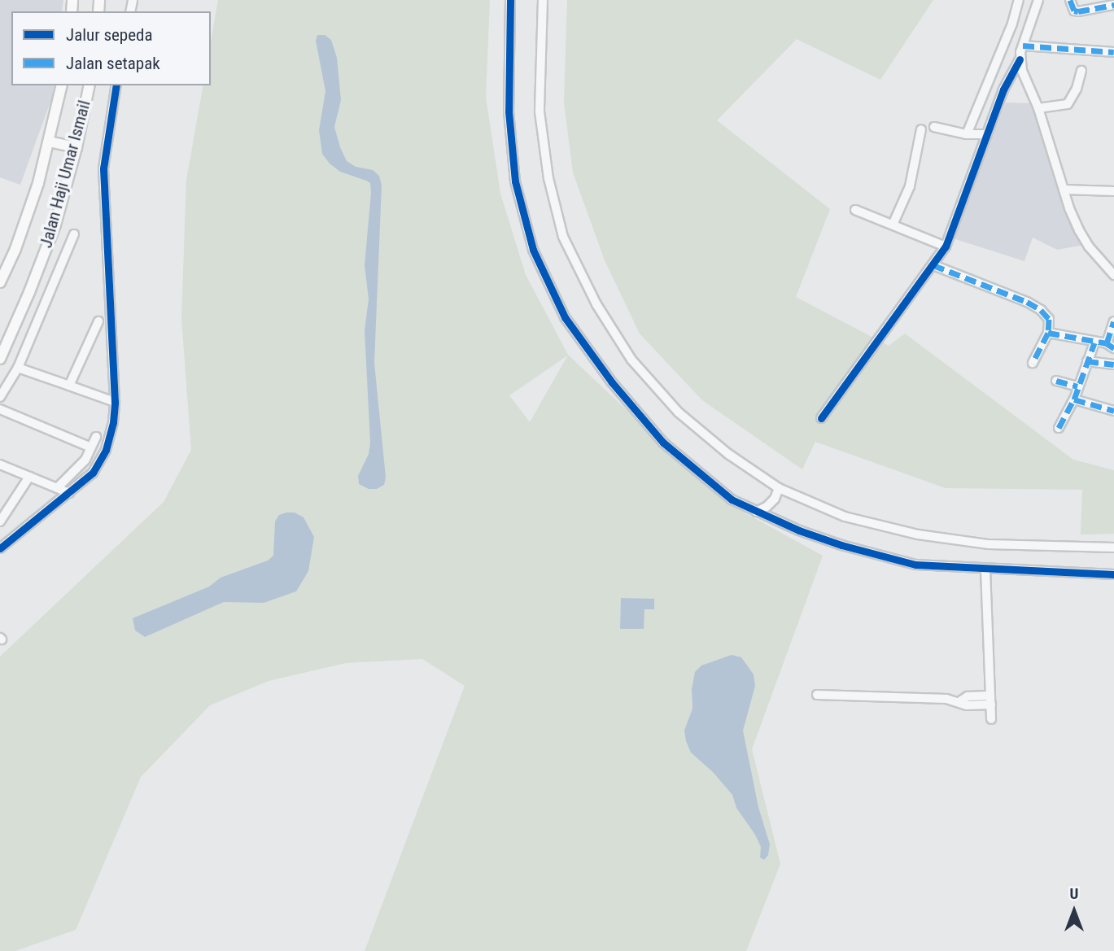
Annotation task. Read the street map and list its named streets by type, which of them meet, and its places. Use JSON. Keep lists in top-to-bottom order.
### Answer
{
  "streets": {
    "main road": ["Jalan Haji Umar Ismail"]
  },
  "legend": ["Jalur sepeda", "Jalan setapak"],
  "north": "top"
}
